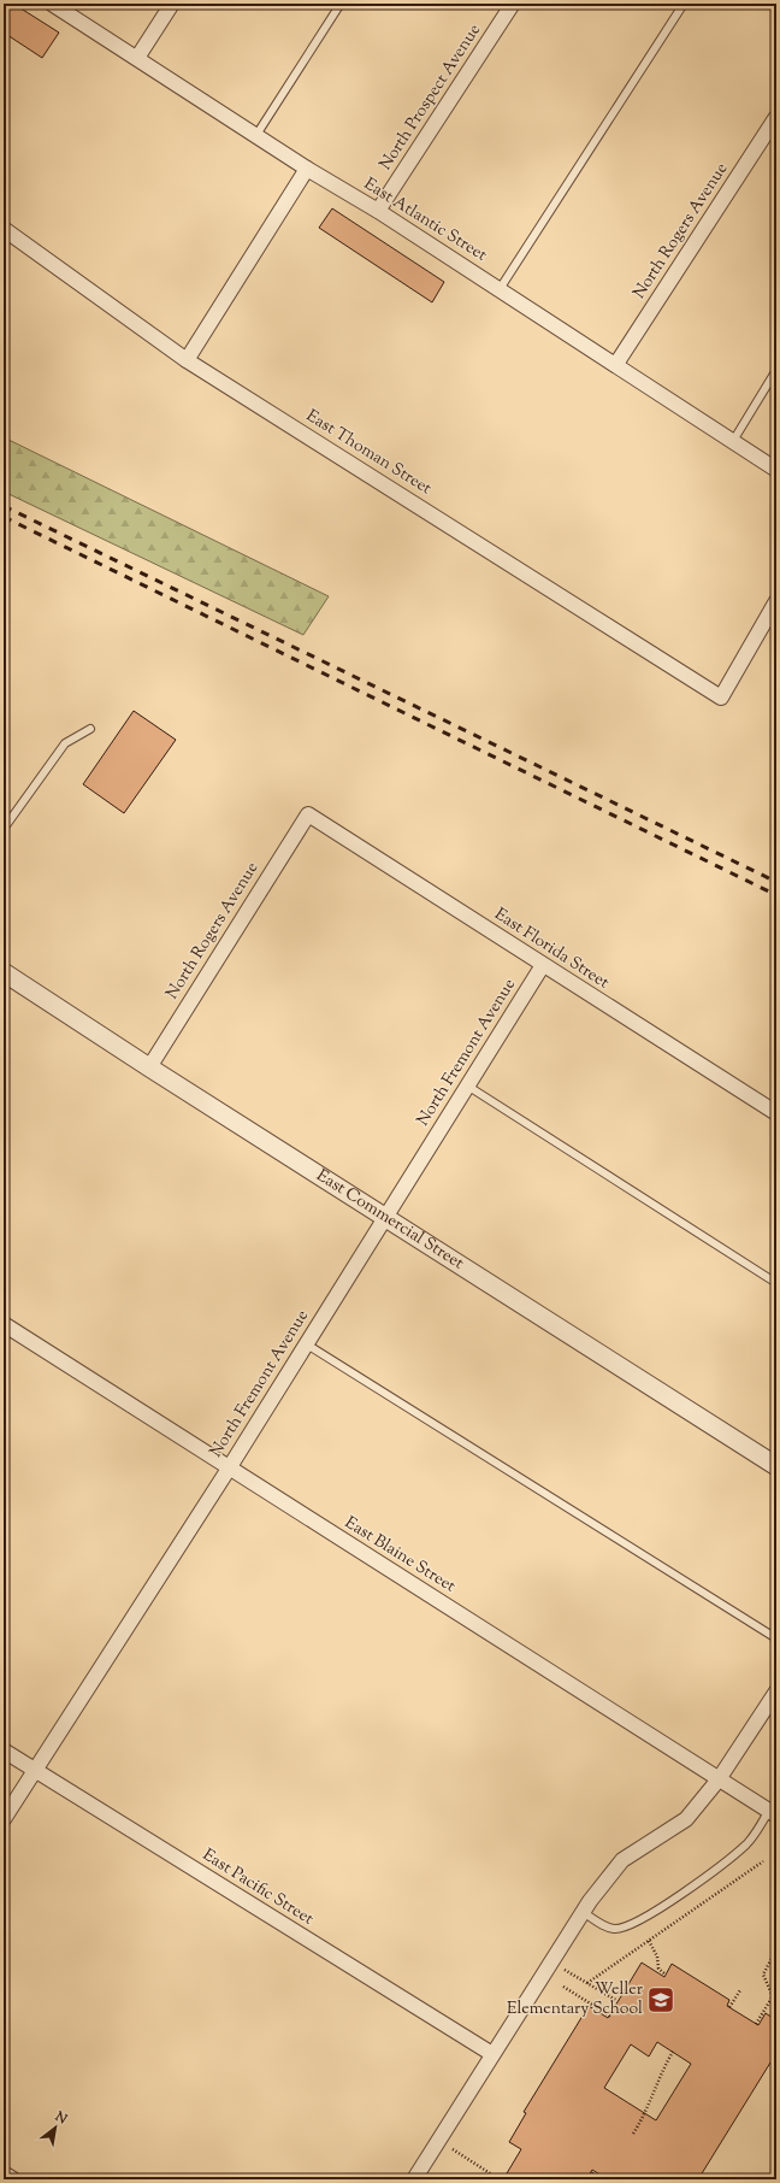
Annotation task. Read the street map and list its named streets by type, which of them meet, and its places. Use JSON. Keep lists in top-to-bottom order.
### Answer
{
  "streets": {
    "street": [
      "North Prospect Avenue",
      "East Atlantic Street",
      "North Rogers Avenue",
      "East Thoman Street",
      "East Florida Street",
      "North Fremont Avenue",
      "East Commercial Street",
      "East Blaine Street",
      "East Pacific Street"
    ]
  },
  "crossings": [
    ["North Prospect Avenue", "East Atlantic Street"],
    ["East Atlantic Street", "North Rogers Avenue"],
    ["North Rogers Avenue", "East Florida Street"],
    ["North Rogers Avenue", "East Commercial Street"],
    ["East Florida Street", "North Fremont Avenue"],
    ["North Fremont Avenue", "East Commercial Street"],
    ["North Fremont Avenue", "East Blaine Street"],
    ["North Fremont Avenue", "East Pacific Street"]
  ],
  "places": {
    "school or university": ["Weller Elementary School"]
  },
  "north": "top right"
}
